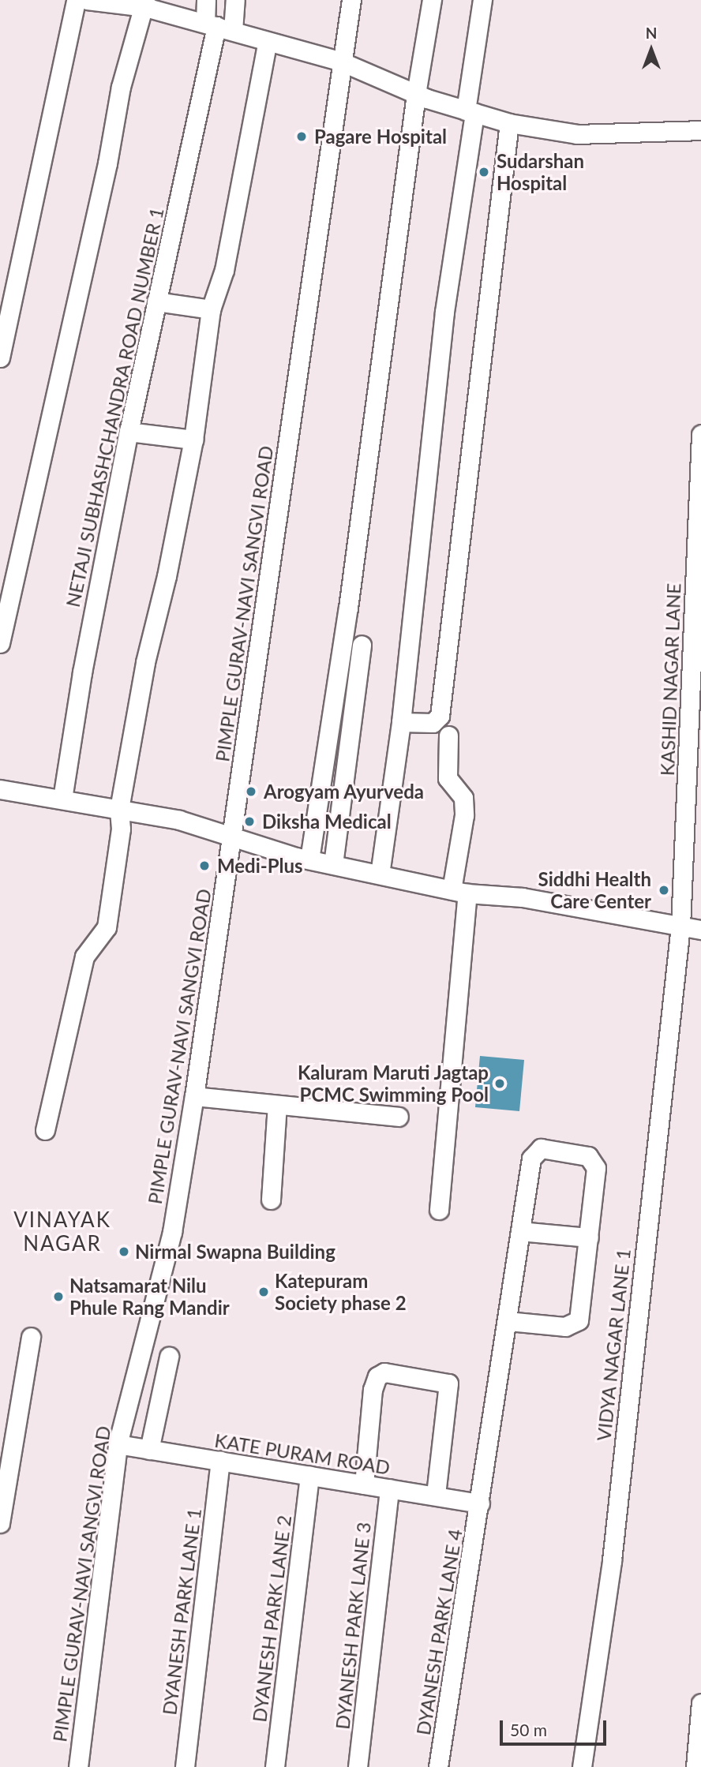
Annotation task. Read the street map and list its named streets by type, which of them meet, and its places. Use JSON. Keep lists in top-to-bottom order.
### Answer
{
  "streets": {
    "street": [
      "NETAJI SUBHASHCHANDRA ROAD NUMBER 1",
      "PIMPLE GURAV-NAVI SANGVI ROAD",
      "KASHID NAGAR LANE",
      "VIDYA NAGAR LANE 1",
      "KATE PURAM ROAD",
      "DYANESH PARK LANE 1",
      "DYANESH PARK LANE 2",
      "DYANESH PARK LANE 3",
      "DYANESH PARK LANE 4"
    ]
  },
  "crossings": [
    ["PIMPLE GURAV-NAVI SANGVI ROAD", "KATE PURAM ROAD"],
    ["KASHID NAGAR LANE", "VIDYA NAGAR LANE 1"],
    ["KATE PURAM ROAD", "DYANESH PARK LANE 1"],
    ["KATE PURAM ROAD", "DYANESH PARK LANE 2"],
    ["KATE PURAM ROAD", "DYANESH PARK LANE 3"],
    ["KATE PURAM ROAD", "DYANESH PARK LANE 4"]
  ],
  "districts": ["VINAYAK NAGAR"],
  "places": [
    "Pagare Hospital",
    "Sudarshan Hospital",
    "Arogyam Ayurveda",
    "Diksha Medical",
    "Medi-Plus",
    "Siddhi Health Care Center",
    "Kaluram Maruti Jagtap PCMC Swimming Pool",
    "Nirmal Swapna Building",
    "Katepuram Society phase 2",
    "Natsamarat Nilu Phule Rang Mandir"
  ],
  "scale_bar": "50 m",
  "north": "top"
}
